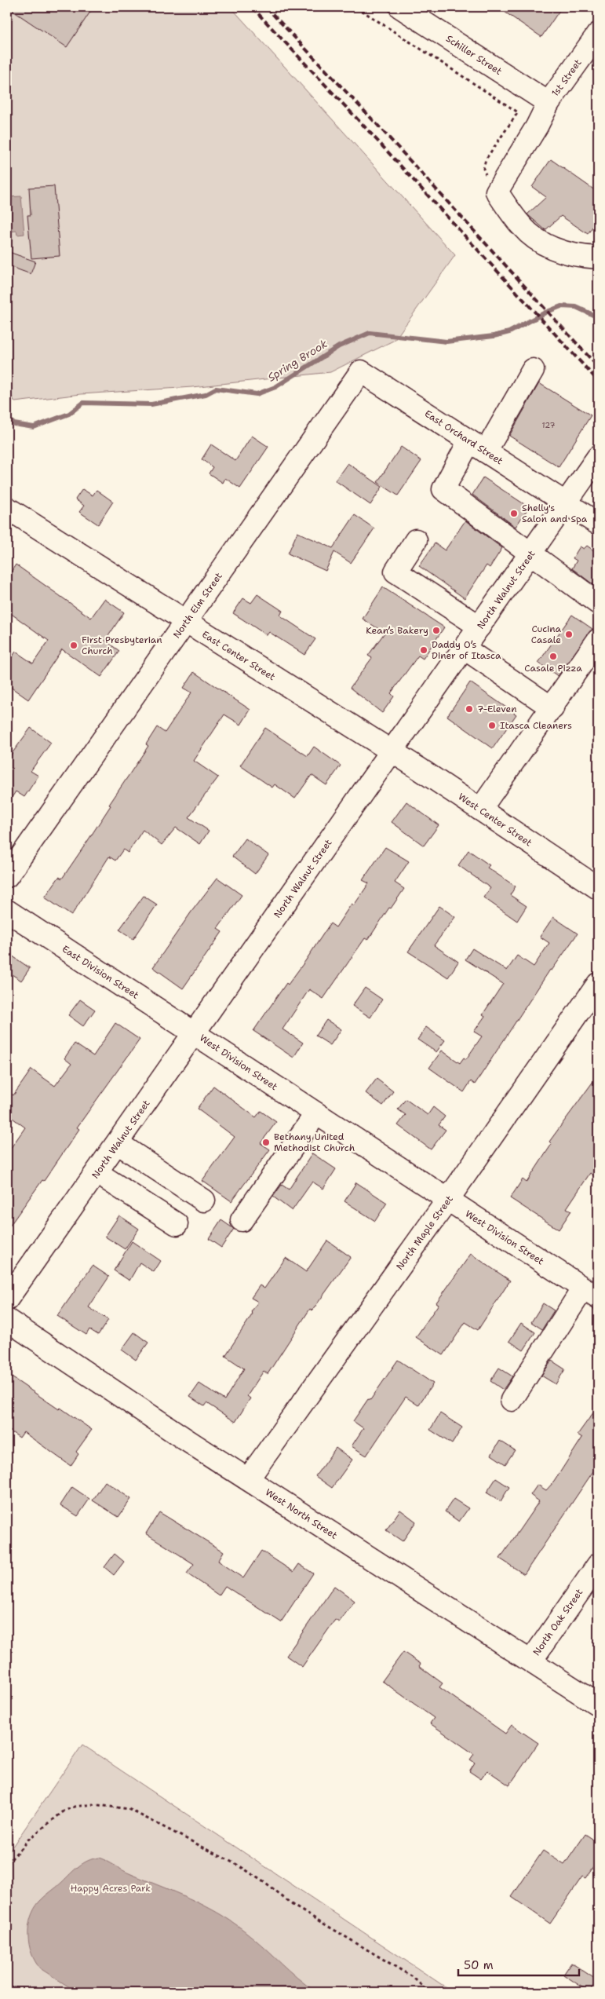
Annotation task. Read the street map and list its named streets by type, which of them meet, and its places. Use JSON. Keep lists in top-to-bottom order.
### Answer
{
  "streets": {
    "street": [
      "Schiller Street",
      "1st Street",
      "East Orchard Street",
      "North Walnut Street",
      "North Elm Street",
      "East Center Street",
      "West Center Street",
      "East Division Street",
      "West Division Street",
      "North Maple Street",
      "West North Street",
      "North Oak Street"
    ]
  },
  "crossings": [
    ["Schiller Street", "1st Street"],
    ["East Orchard Street", "North Walnut Street"],
    ["East Orchard Street", "North Elm Street"],
    ["North Walnut Street", "East Center Street"],
    ["North Walnut Street", "West Center Street"],
    ["North Walnut Street", "East Division Street"],
    ["North Walnut Street", "West Division Street"],
    ["North Elm Street", "East Center Street"],
    ["East Center Street", "West Center Street"],
    ["East Division Street", "West Division Street"],
    ["West Division Street", "North Maple Street"],
    ["North Maple Street", "West North Street"],
    ["West North Street", "North Oak Street"]
  ],
  "water": ["Spring Brook"],
  "parks": ["Happy Acres Park"],
  "places": [
    "Shelly's Salon and Spa",
    "Kean’s Bakery",
    "Cucina Casale",
    "First Presbyterian Church",
    "Daddy O’s Diner of Itasca",
    "Casale Pizza",
    "7-Eleven",
    "Itasca Cleaners",
    "Bethany United Methodist Church"
  ],
  "house_numbers": ["127"],
  "scale_bar": "50 m"
}
